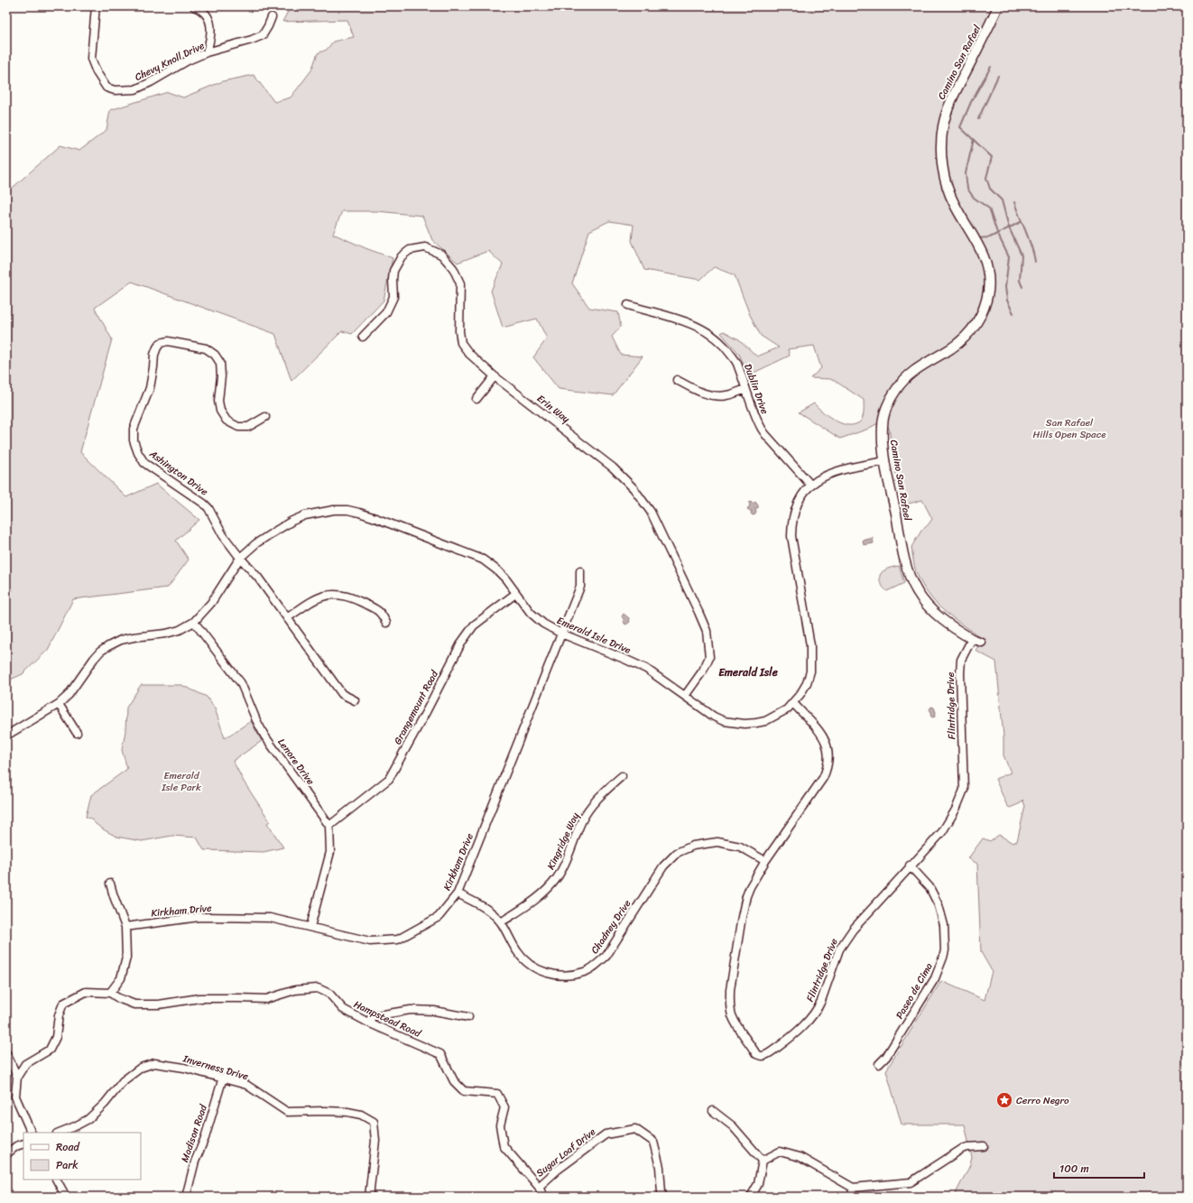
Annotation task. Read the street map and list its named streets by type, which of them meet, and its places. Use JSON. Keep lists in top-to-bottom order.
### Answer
{
  "streets": {
    "street": [
      "Chevy Knoll Drive",
      "Camino San Rafael",
      "Dublin Drive",
      "Erin Way",
      "Ashington Drive",
      "Emerald Isle Drive",
      "Flintridge Drive",
      "Grangemount Road",
      "Lenore Drive",
      "Kingridge Way",
      "Kirkham Drive",
      "Chadney Drive",
      "Paseo de Cima",
      "Hampstead Road",
      "Inverness Drive",
      "Madison Road",
      "Sugar Loaf Drive"
    ]
  },
  "crossings": [
    ["Camino San Rafael", "Emerald Isle Drive"],
    ["Camino San Rafael", "Flintridge Drive"],
    ["Dublin Drive", "Emerald Isle Drive"],
    ["Erin Way", "Emerald Isle Drive"],
    ["Ashington Drive", "Emerald Isle Drive"],
    ["Emerald Isle Drive", "Flintridge Drive"],
    ["Emerald Isle Drive", "Grangemount Road"],
    ["Emerald Isle Drive", "Lenore Drive"],
    ["Emerald Isle Drive", "Kirkham Drive"],
    ["Flintridge Drive", "Chadney Drive"],
    ["Flintridge Drive", "Paseo de Cima"],
    ["Grangemount Road", "Lenore Drive"],
    ["Kingridge Way", "Chadney Drive"],
    ["Kirkham Drive", "Chadney Drive"],
    ["Hampstead Road", "Sugar Loaf Drive"],
    ["Inverness Drive", "Madison Road"]
  ],
  "districts": ["Emerald Isle"],
  "parks": ["San Rafael Hills Open Space", "Emerald Isle Park"],
  "places": {
    "place": ["Cerro Negro"]
  },
  "legend": ["Road", "Park"],
  "scale_bar": "100 m"
}
